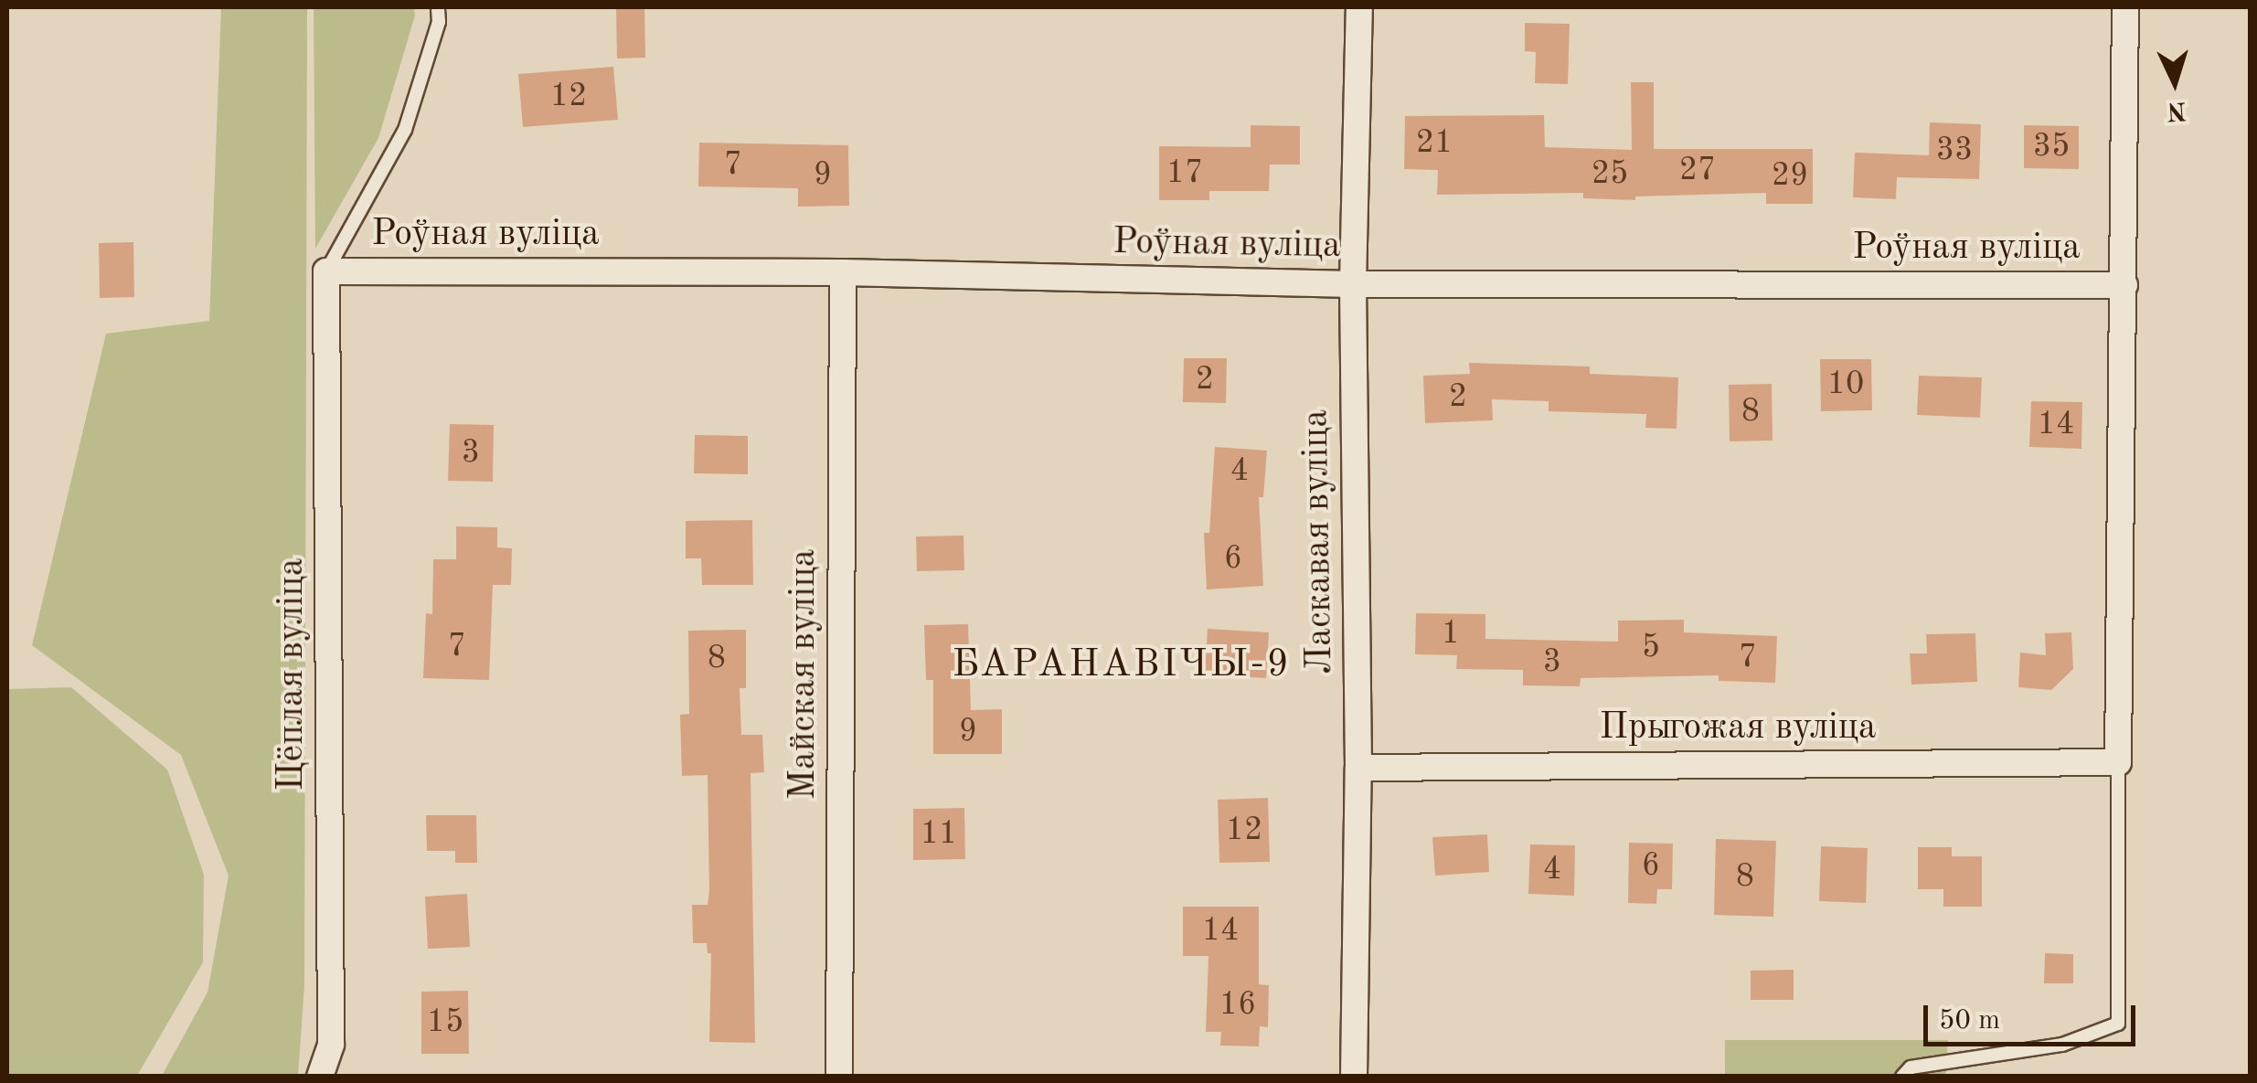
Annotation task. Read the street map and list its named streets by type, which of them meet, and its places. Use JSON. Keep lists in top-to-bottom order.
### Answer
{
  "streets": {
    "street": [
      "Роўная вуліца",
      "Ласкавая вуліца",
      "Цёплая вуліца",
      "Майская вуліца",
      "Прыгожая вуліца"
    ]
  },
  "crossings": [
    ["Роўная вуліца", "Ласкавая вуліца"],
    ["Роўная вуліца", "Цёплая вуліца"],
    ["Роўная вуліца", "Майская вуліца"],
    ["Ласкавая вуліца", "Прыгожая вуліца"]
  ],
  "districts": ["БАРАНАВІЧЫ-9"],
  "house_numbers": [
    "12",
    "21",
    "35",
    "33",
    "7",
    "27",
    "17",
    "25",
    "9",
    "29",
    "2",
    "10",
    "2",
    "8",
    "14",
    "3",
    "4",
    "6",
    "1",
    "7",
    "5",
    "7",
    "8",
    "3",
    "9",
    "12",
    "11",
    "6",
    "4",
    "8",
    "14",
    "16",
    "15"
  ],
  "scale_bar": "50 m",
  "north": "bottom"
}
